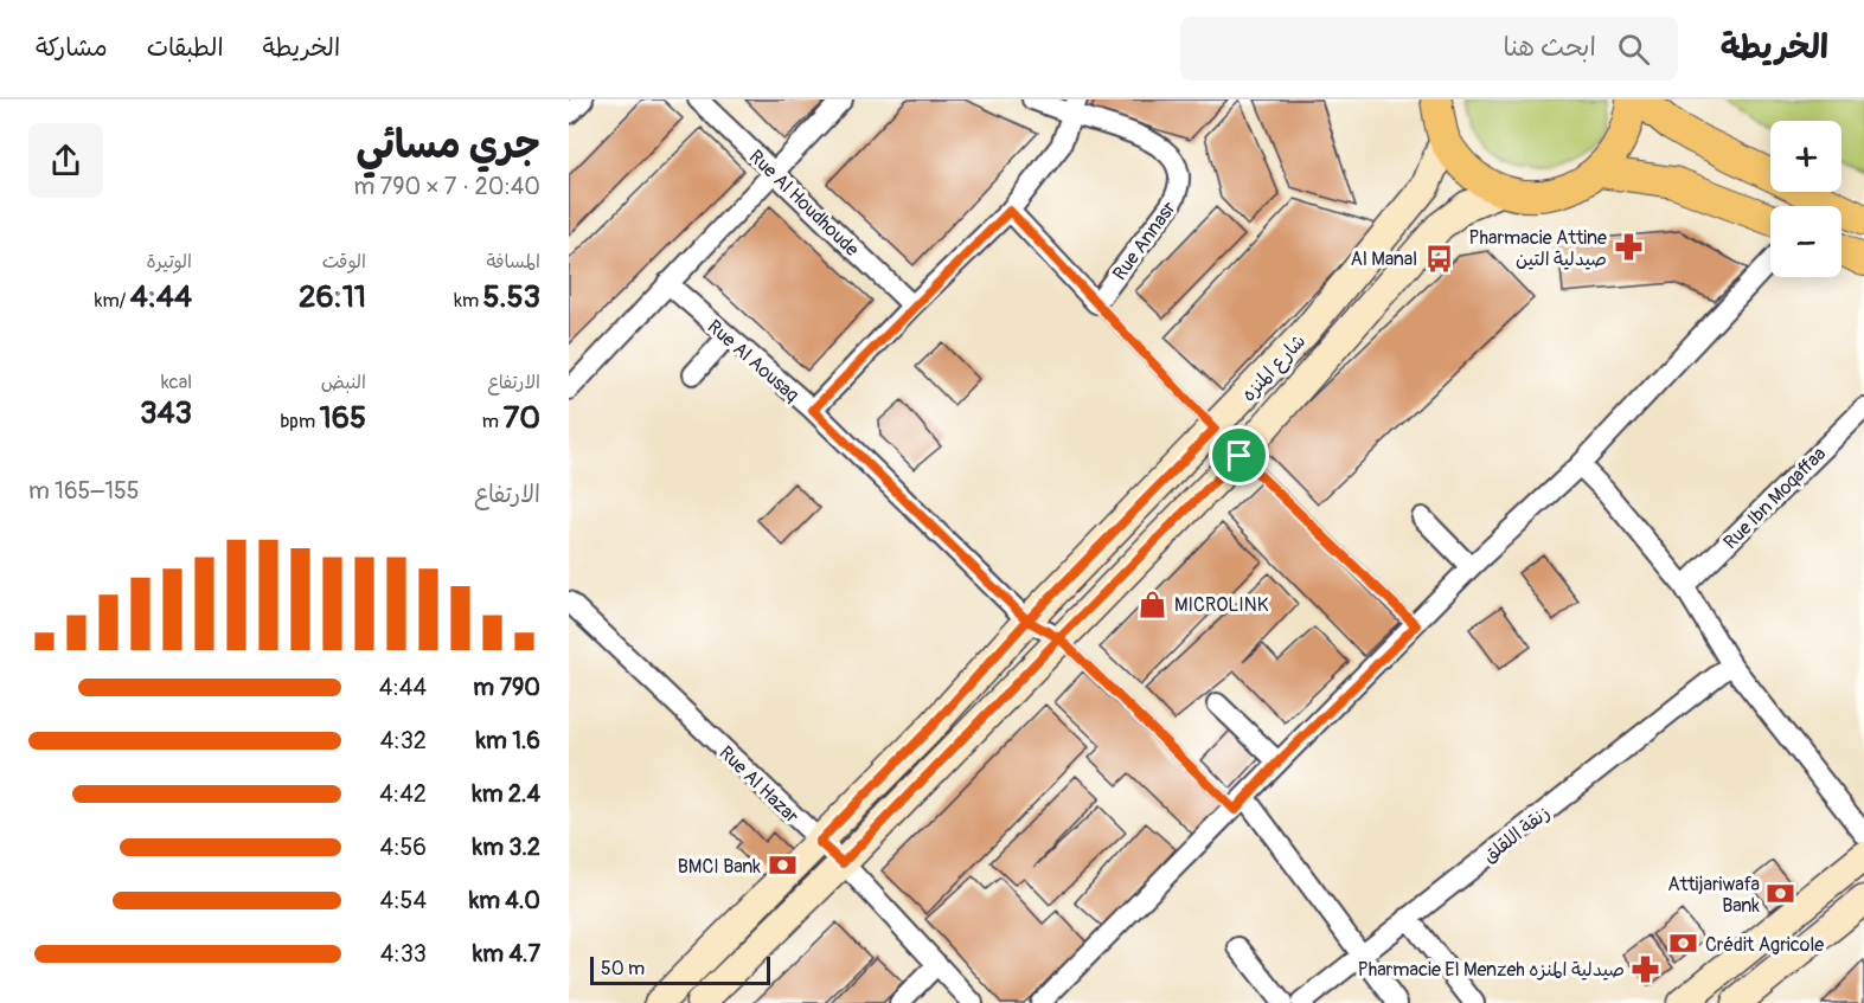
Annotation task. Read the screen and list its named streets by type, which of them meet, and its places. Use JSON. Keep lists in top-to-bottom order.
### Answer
{
  "streets": {
    "street": [
      "Rue Al Houdhoude",
      "Rue Annasr",
      "Rue Al Aousaq",
      "شارع المنزه",
      "Rue Ibn Moqaffaa",
      "Rue Al Hazar",
      "زنقة اللقلق"
    ]
  },
  "crossings": [
    ["Rue Al Aousaq", "شارع المنزه"],
    ["شارع المنزه", "Rue Al Hazar"]
  ],
  "places": {
    "pharmacy": ["Pharmacie Attine صيدلية التين", "Pharmacie El Menzeh صيدلية المنزه"],
    "bus stop": ["Al Manal"],
    "shop": ["MICROLINK"],
    "bank": ["BMCI Bank", "Attijariwafa Bank", "Crédit Agricole"]
  },
  "scale_bar": "50 m",
  "page": {
    "header": "الخريطة",
    "search": "ابحث هنا",
    "nav": ["الخريطة", "الطبقات", "مشاركة"],
    "heading": ["جري مسائي", "20:40 · 7 × 790 m"],
    "map_buttons": ["+", "−"],
    "stats": [
      ["المسافة", "5.53 km"],
      ["الوقت", "26:11"],
      ["الوتيرة", "4:44 /km"],
      ["الارتفاع", "70 m"],
      ["النبض", "165 bpm"],
      ["kcal", "343"]
    ],
    "chart": ["الارتفاع", "155–165 m"],
    "list": [
      {
        "name": "790 m",
        "note": "4:44"
      },
      {
        "name": "1.6 km",
        "note": "4:32"
      },
      {
        "name": "2.4 km",
        "note": "4:42"
      },
      {
        "name": "3.2 km",
        "note": "4:56"
      },
      {
        "name": "4.0 km",
        "note": "4:54"
      },
      {
        "name": "4.7 km",
        "note": "4:33"
      }
    ],
    "scale": "50 m"
  }
}
